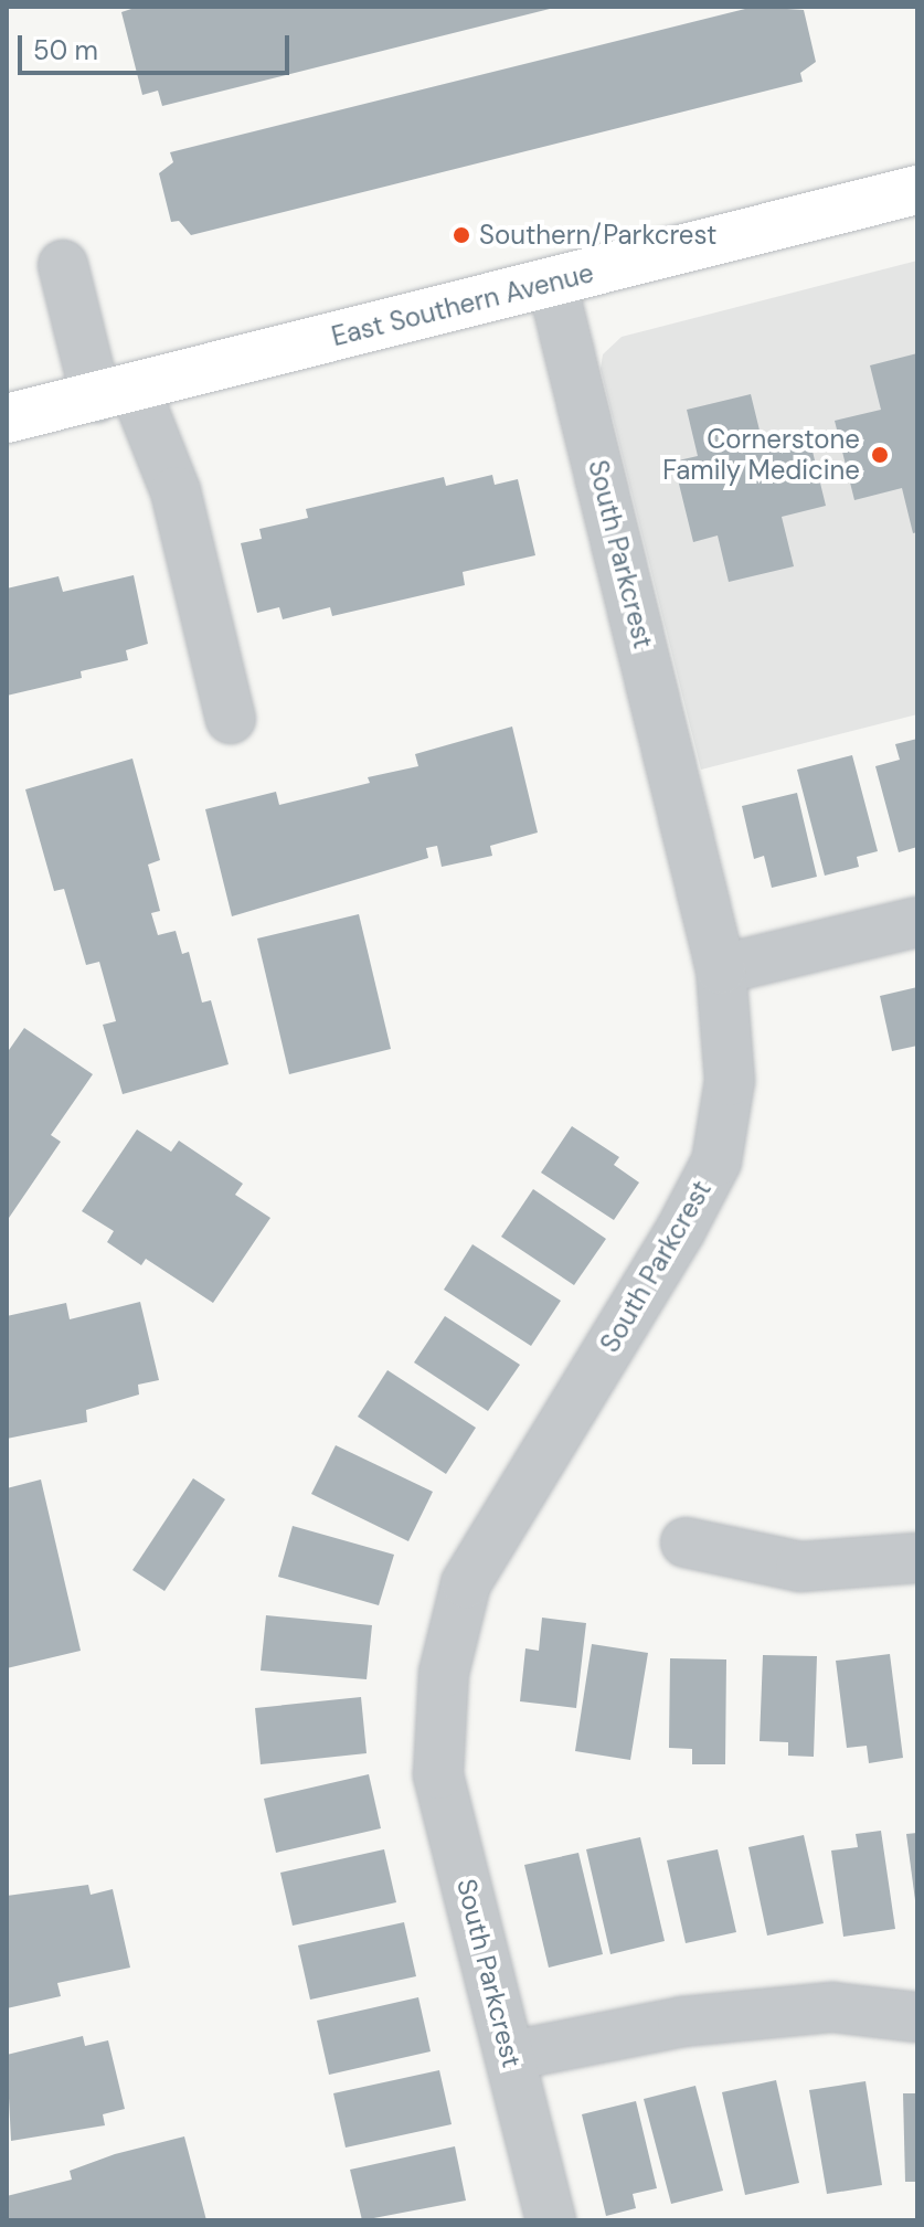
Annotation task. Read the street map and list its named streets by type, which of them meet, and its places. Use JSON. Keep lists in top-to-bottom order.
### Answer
{
  "streets": {
    "main road": ["East Southern Avenue"],
    "street": ["South Parkcrest"]
  },
  "crossings": [
    ["East Southern Avenue", "South Parkcrest"]
  ],
  "places": ["Southern/Parkcrest", "Cornerstone Family Medicine"],
  "scale_bar": "50 m"
}
